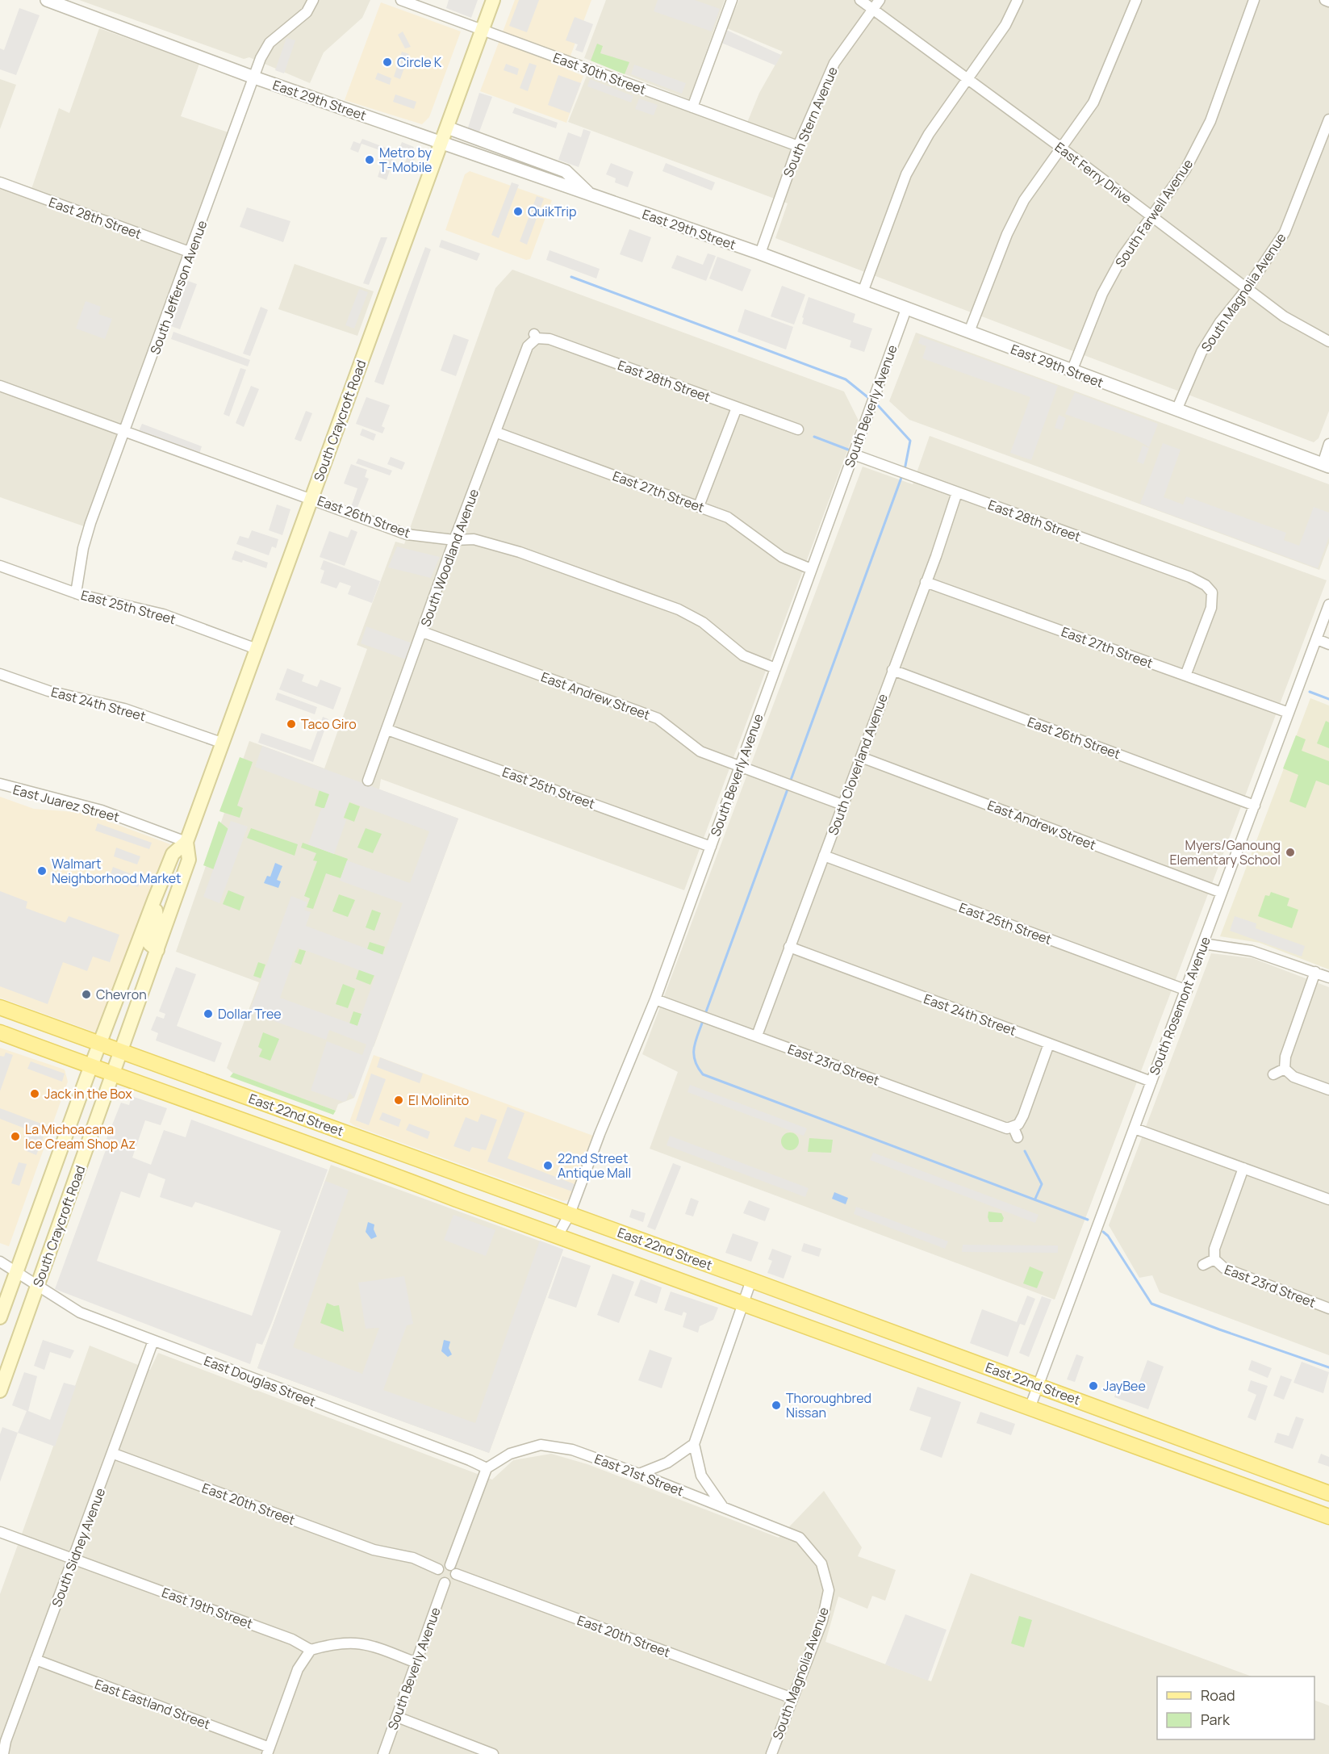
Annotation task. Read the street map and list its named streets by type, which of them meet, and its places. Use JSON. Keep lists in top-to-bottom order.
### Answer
{
  "streets": {
    "main road": ["South Craycroft Road", "East 22nd Street"],
    "street": [
      "East 30th Street",
      "East 29th Street",
      "South Stern Avenue",
      "East Ferry Drive",
      "South Farwell Avenue",
      "East 28th Street",
      "South Jefferson Avenue",
      "South Magnolia Avenue",
      "South Beverly Avenue",
      "East 27th Street",
      "East 26th Street",
      "South Woodland Avenue",
      "East 25th Street",
      "East Andrew Street",
      "East 24th Street",
      "South Cloverland Avenue",
      "East Juarez Street",
      "South Rosemont Avenue",
      "East 23rd Street",
      "East Douglas Street",
      "East 21st Street",
      "East 20th Street",
      "South Sidney Avenue",
      "East 19th Street",
      "East Eastland Street"
    ]
  },
  "crossings": [
    ["East 30th Street", "South Stern Avenue"],
    ["East 30th Street", "South Craycroft Road"],
    ["East 29th Street", "South Stern Avenue"],
    ["East 29th Street", "South Farwell Avenue"],
    ["East 29th Street", "South Jefferson Avenue"],
    ["East 29th Street", "South Magnolia Avenue"],
    ["East 29th Street", "South Beverly Avenue"],
    ["East 29th Street", "South Craycroft Road"],
    ["South Stern Avenue", "East Ferry Drive"],
    ["East Ferry Drive", "South Farwell Avenue"],
    ["East Ferry Drive", "South Magnolia Avenue"],
    ["East 28th Street", "South Jefferson Avenue"],
    ["East 28th Street", "South Beverly Avenue"],
    ["East 28th Street", "East 27th Street"],
    ["East 28th Street", "South Woodland Avenue"],
    ["East 28th Street", "South Cloverland Avenue"],
    ["South Jefferson Avenue", "East 26th Street"],
    ["South Jefferson Avenue", "East 25th Street"],
    ["South Magnolia Avenue", "East 21st Street"],
    ["South Magnolia Avenue", "East 20th Street"],
    ["South Beverly Avenue", "East 27th Street"],
    ["South Beverly Avenue", "East 26th Street"],
    ["South Beverly Avenue", "East 25th Street"],
    ["South Beverly Avenue", "East Andrew Street"],
    ["South Beverly Avenue", "East 23rd Street"],
    ["South Beverly Avenue", "East 22nd Street"],
    ["South Beverly Avenue", "East 20th Street"],
    ["South Craycroft Road", "East 26th Street"],
    ["South Craycroft Road", "East 25th Street"],
    ["South Craycroft Road", "East 24th Street"],
    ["South Craycroft Road", "East Juarez Street"],
    ["South Craycroft Road", "East 22nd Street"],
    ["South Craycroft Road", "East Douglas Street"],
    ["East 27th Street", "South Woodland Avenue"],
    ["East 27th Street", "South Cloverland Avenue"],
    ["East 27th Street", "South Rosemont Avenue"],
    ["East 26th Street", "South Woodland Avenue"],
    ["East 26th Street", "South Cloverland Avenue"],
    ["East 26th Street", "South Rosemont Avenue"],
    ["South Woodland Avenue", "East 25th Street"],
    ["South Woodland Avenue", "East Andrew Street"],
    ["East 25th Street", "South Cloverland Avenue"],
    ["East 25th Street", "South Rosemont Avenue"],
    ["East Andrew Street", "South Cloverland Avenue"],
    ["East Andrew Street", "South Rosemont Avenue"],
    ["East 24th Street", "South Cloverland Avenue"],
    ["East 24th Street", "South Rosemont Avenue"],
    ["East 24th Street", "East 23rd Street"],
    ["South Cloverland Avenue", "East 23rd Street"],
    ["South Rosemont Avenue", "East 22nd Street"],
    ["East Douglas Street", "East 21st Street"],
    ["East Douglas Street", "South Sidney Avenue"],
    ["East 20th Street", "South Sidney Avenue"],
    ["South Sidney Avenue", "East 19th Street"],
    ["South Sidney Avenue", "East Eastland Street"]
  ],
  "places": [
    "Circle K",
    "Metro by T-Mobile",
    "QuikTrip",
    "Taco Giro",
    "Myers/Ganoung Elementary School",
    "Walmart Neighborhood Market",
    "Chevron",
    "Dollar Tree",
    "Jack in the Box",
    "El Molinito",
    "La Michoacana Ice Cream Shop Az",
    "22nd Street Antique Mall",
    "JayBee",
    "Thoroughbred Nissan"
  ],
  "legend": ["Road", "Park"]
}
